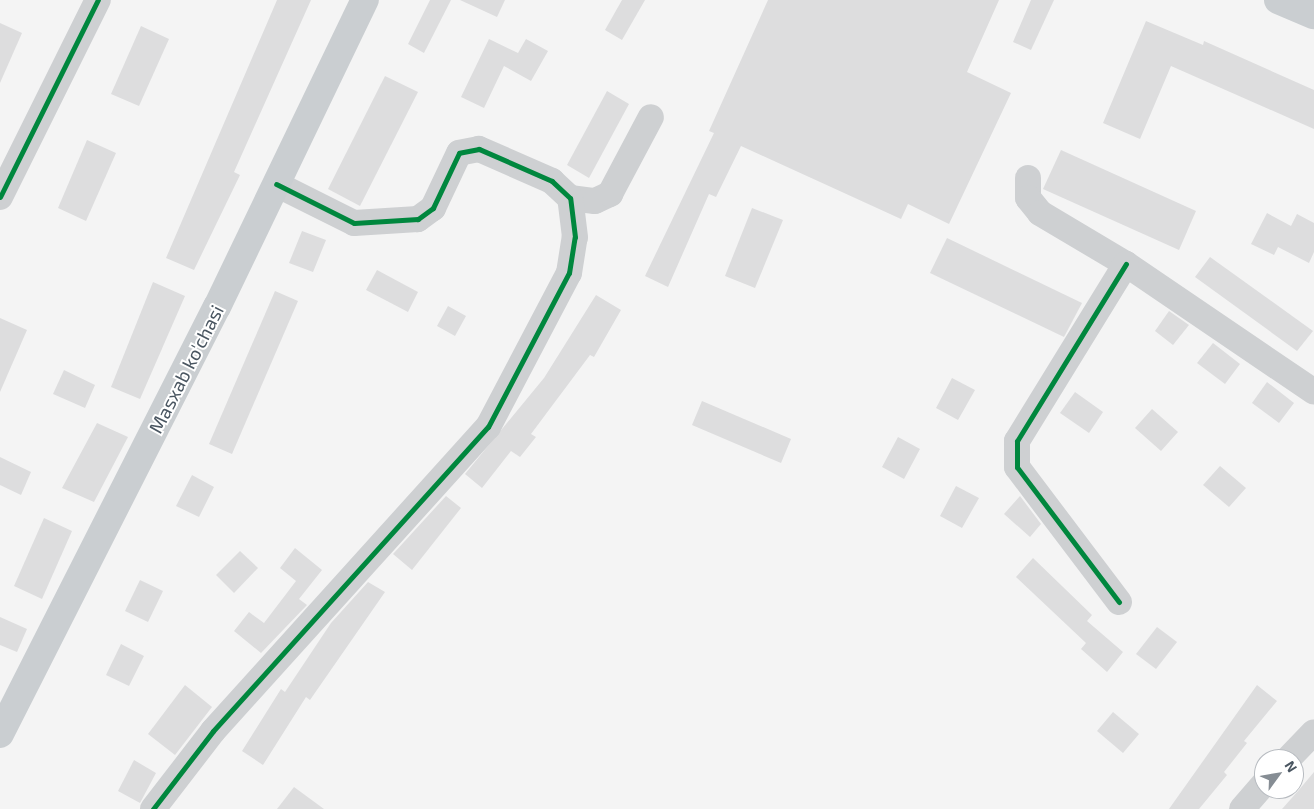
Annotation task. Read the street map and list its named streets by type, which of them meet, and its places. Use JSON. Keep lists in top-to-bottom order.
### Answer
{
  "streets": {
    "main road": ["Masxab ko'chasi"]
  },
  "north": "top right"
}
